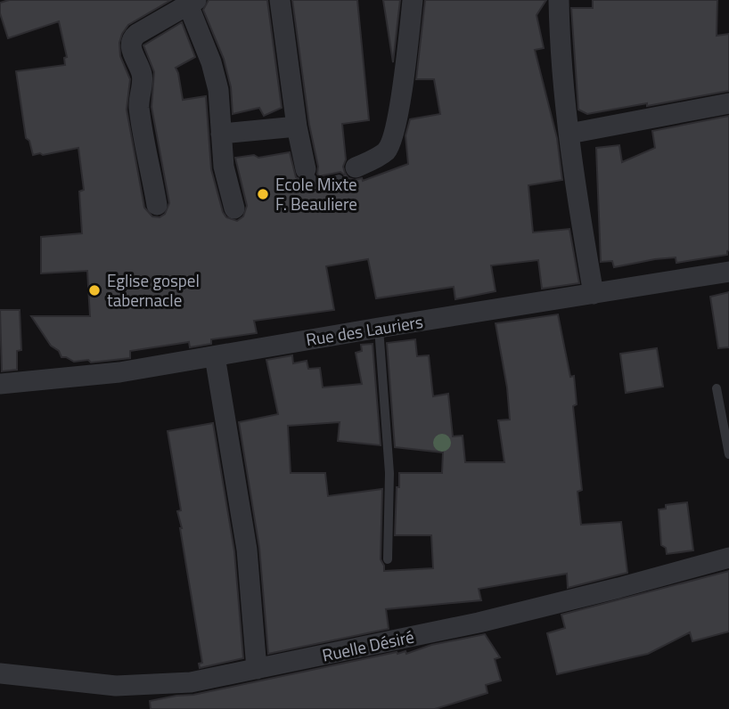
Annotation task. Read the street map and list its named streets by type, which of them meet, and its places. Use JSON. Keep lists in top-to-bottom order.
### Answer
{
  "streets": {
    "street": ["Rue des Lauriers", "Ruelle Désiré"]
  },
  "places": ["Ecole Mixte F. Beauliere", "Eglise gospel tabernacle"]
}
